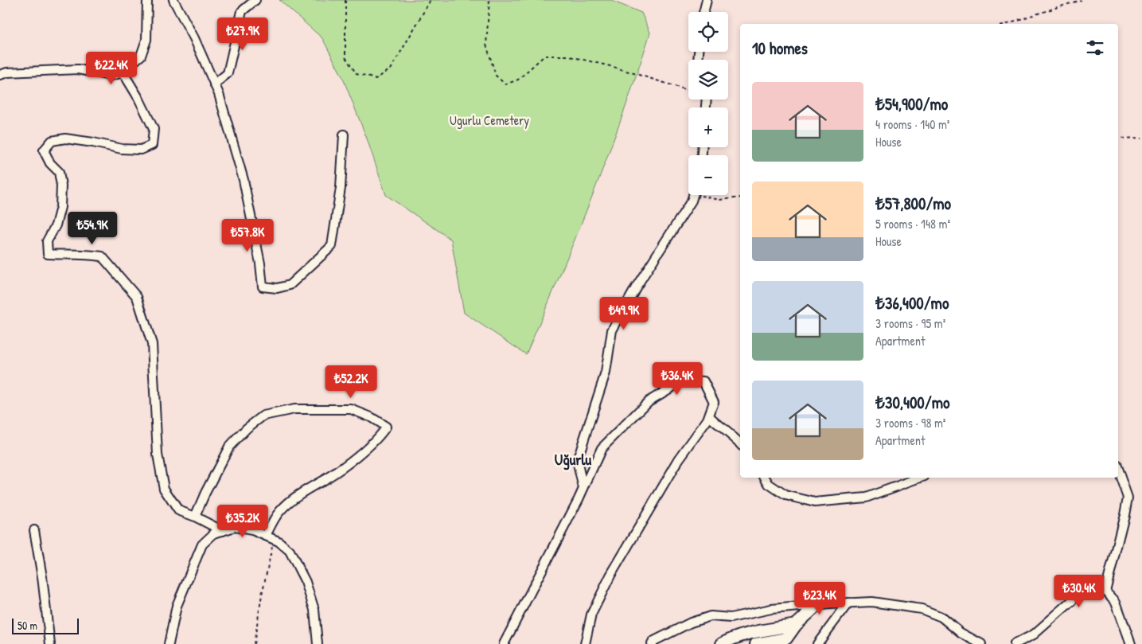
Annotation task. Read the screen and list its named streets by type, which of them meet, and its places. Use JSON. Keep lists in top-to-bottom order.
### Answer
{
  "districts": ["Uğurlu"],
  "parks": ["Ugurlu Cemetery"],
  "scale_bar": "50 m",
  "page": {
    "map_buttons": ["+", "−"],
    "price": [
      "₺27.9K",
      "₺22.4K",
      "₺54.9K",
      "₺57.8K",
      "₺49.9K",
      "₺36.4K",
      "₺52.2K",
      "₺35.2K",
      "₺30.4K",
      "₺23.4K"
    ],
    "heading": "10 homes",
    "list": [
      {
        "name": "₺54,900/mo",
        "note": "4 rooms · 140 m² · House"
      },
      {
        "name": "₺57,800/mo",
        "note": "5 rooms · 148 m² · House"
      },
      {
        "name": "₺36,400/mo",
        "note": "3 rooms · 95 m² · Apartment"
      },
      {
        "name": "₺30,400/mo",
        "note": "3 rooms · 98 m² · Apartment"
      }
    ],
    "scale": "50 m"
  }
}
